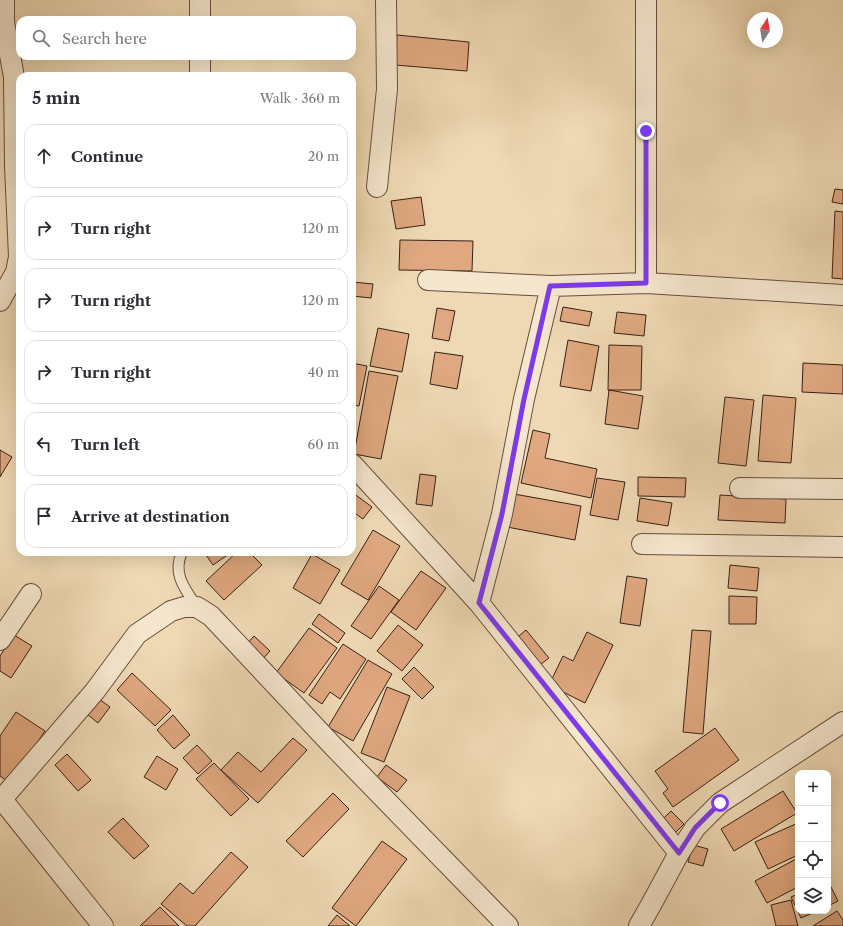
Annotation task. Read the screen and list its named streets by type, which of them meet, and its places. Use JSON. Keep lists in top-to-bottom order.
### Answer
{
  "north": "top",
  "page": {
    "search": "Search here",
    "heading": ["5 min", "Walk · 360 m"],
    "list": [
      ["Continue", "20 m"],
      ["Turn right", "120 m"],
      ["Turn right", "120 m"],
      ["Turn right", "40 m"],
      ["Turn left", "60 m"],
      "Arrive at destination"
    ],
    "map_buttons": ["+", "−"]
  }
}
